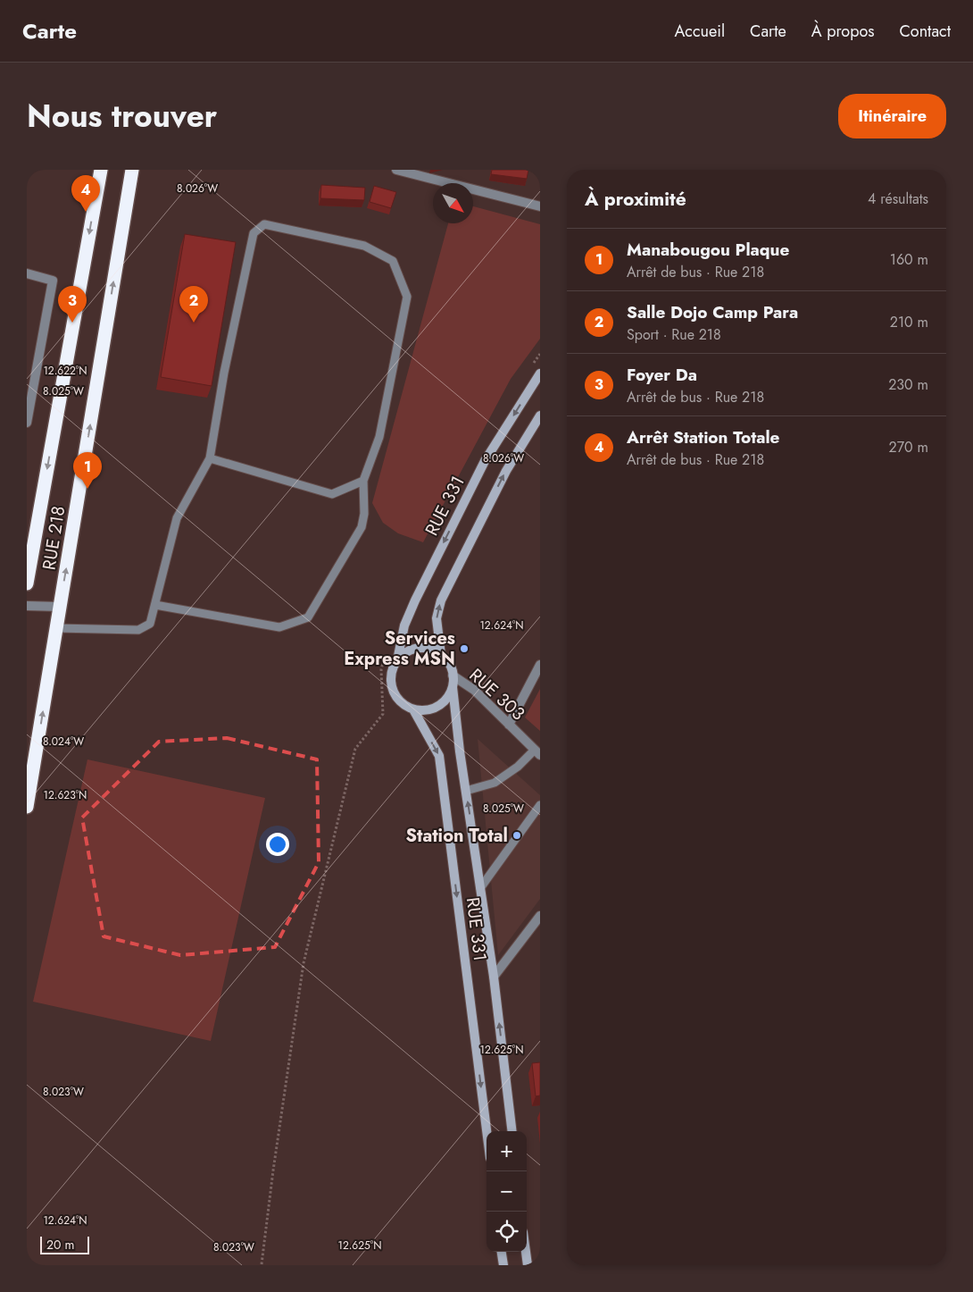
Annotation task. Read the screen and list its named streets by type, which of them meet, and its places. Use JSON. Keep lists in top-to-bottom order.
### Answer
{
  "streets": {
    "highway": ["RUE 218"],
    "street": ["RUE 331", "RUE 303"]
  },
  "crossings": [
    ["RUE 331", "RUE 303"]
  ],
  "places": ["Services Express MSN", "Station Total"],
  "scale_bar": "20 m",
  "north": "bottom right",
  "page": {
    "header": "Carte",
    "nav": [
      "Accueil",
      "Carte",
      "À propos",
      "Contact"
    ],
    "title": "Nous trouver",
    "buttons": "Itinéraire",
    "heading": ["À proximité", "4 résultats"],
    "pins": [
      "4",
      "2",
      "3",
      "1"
    ],
    "list": [
      {
        "mark": "1",
        "name": "Manabougou Plaque",
        "note": "Arrêt de bus · Rue 218",
        "value": "160 m"
      },
      {
        "mark": "2",
        "name": "Salle Dojo Camp Para",
        "note": "Sport · Rue 218",
        "value": "210 m"
      },
      {
        "mark": "3",
        "name": "Foyer Da",
        "note": "Arrêt de bus · Rue 218",
        "value": "230 m"
      },
      {
        "mark": "4",
        "name": "Arrêt Station Totale",
        "note": "Arrêt de bus · Rue 218",
        "value": "270 m"
      }
    ],
    "map_buttons": ["+", "−"],
    "scale": "20 m"
  },
  "coordinates": [
    "8.026°W",
    "12.622°N",
    "8.025°W",
    "12.624°N",
    "8.024°W",
    "12.623°N",
    "12.625°N",
    "8.023°W"
  ]
}
